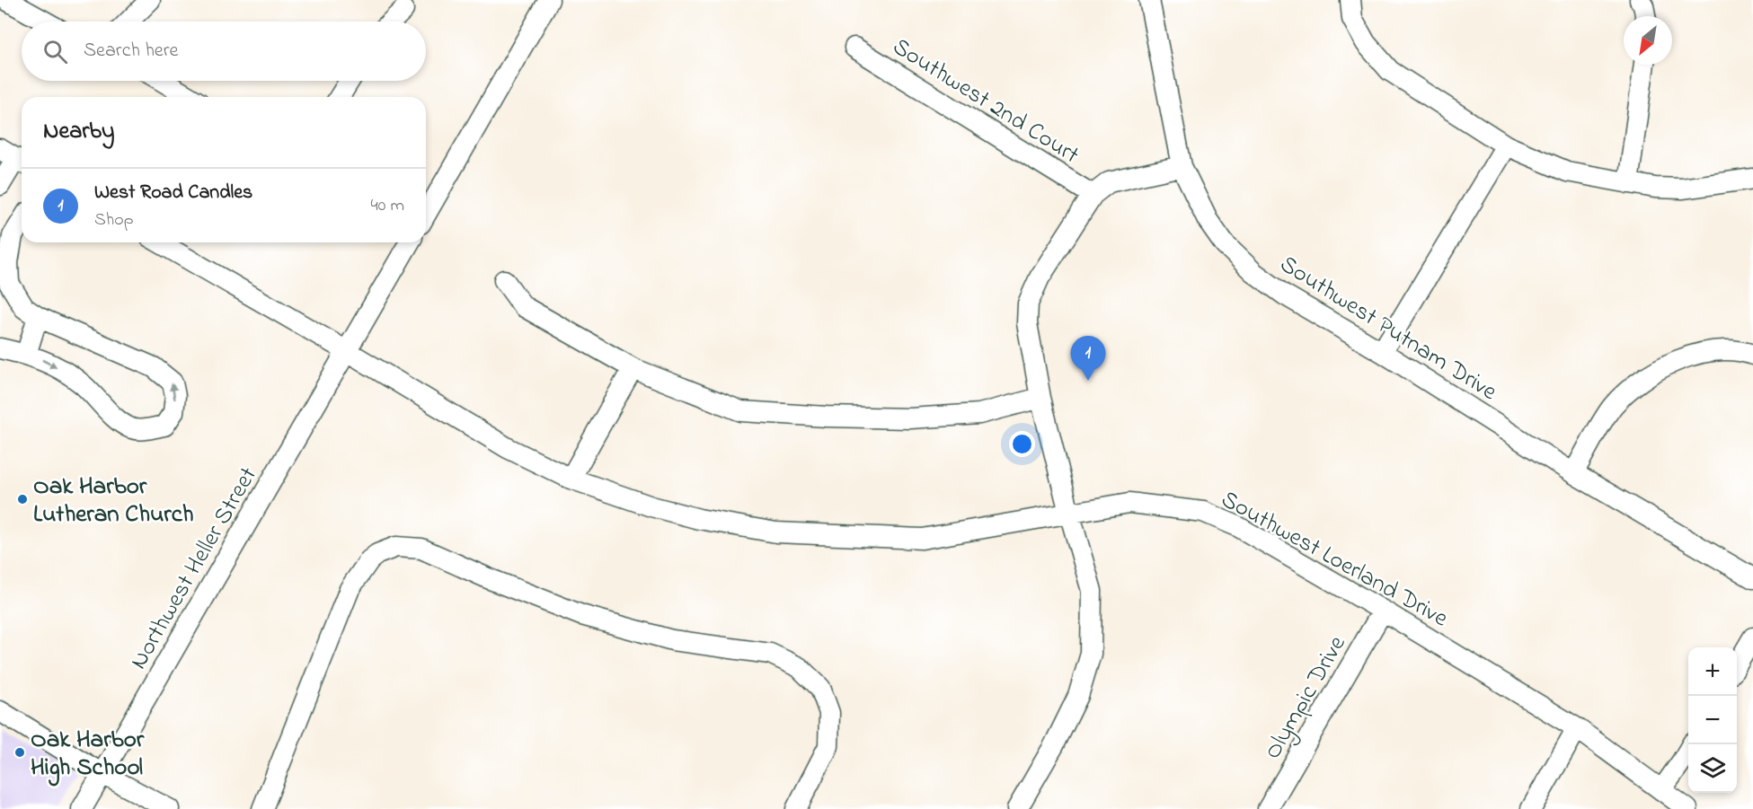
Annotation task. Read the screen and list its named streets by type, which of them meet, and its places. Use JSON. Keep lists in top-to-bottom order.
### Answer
{
  "streets": {
    "street": [
      "Southwest 2nd Court",
      "Southwest Putnam Drive",
      "Southwest Loerland Drive",
      "Northwest Heller Street",
      "Olympic Drive"
    ]
  },
  "crossings": [
    ["Southwest Loerland Drive", "Northwest Heller Street"],
    ["Southwest Loerland Drive", "Olympic Drive"]
  ],
  "places": ["Oak Harbor Lutheran Church", "Oak Harbor High School"],
  "north": "bottom left",
  "page": {
    "search": "Search here",
    "heading": "Nearby",
    "list": [
      {
        "mark": "1",
        "name": "West Road Candles",
        "note": "Shop",
        "value": "40 m"
      }
    ],
    "pins": "1",
    "map_buttons": ["+", "−"]
  }
}
